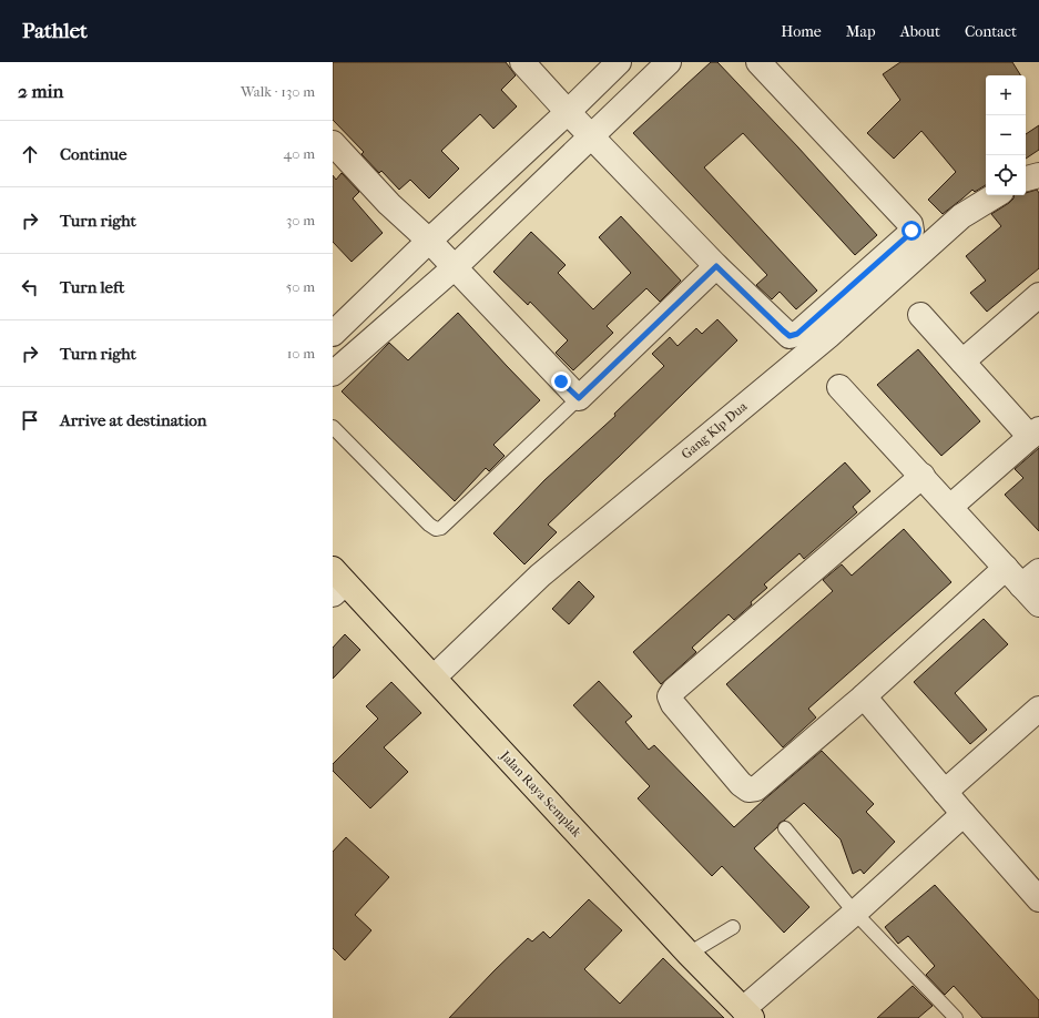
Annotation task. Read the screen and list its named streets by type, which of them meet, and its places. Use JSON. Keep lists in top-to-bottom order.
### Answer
{
  "streets": {
    "main road": ["Jalan Raya Semplak"],
    "street": ["Gang Klp Dua"]
  },
  "crossings": [
    ["Gang Klp Dua", "Jalan Raya Semplak"]
  ],
  "page": {
    "header": "Pathlet",
    "nav": [
      "Home",
      "Map",
      "About",
      "Contact"
    ],
    "heading": ["2 min", "Walk · 130 m"],
    "map_buttons": ["+", "−"],
    "list": [
      ["Continue", "40 m"],
      ["Turn right", "30 m"],
      ["Turn left", "50 m"],
      ["Turn right", "10 m"],
      "Arrive at destination"
    ]
  }
}
